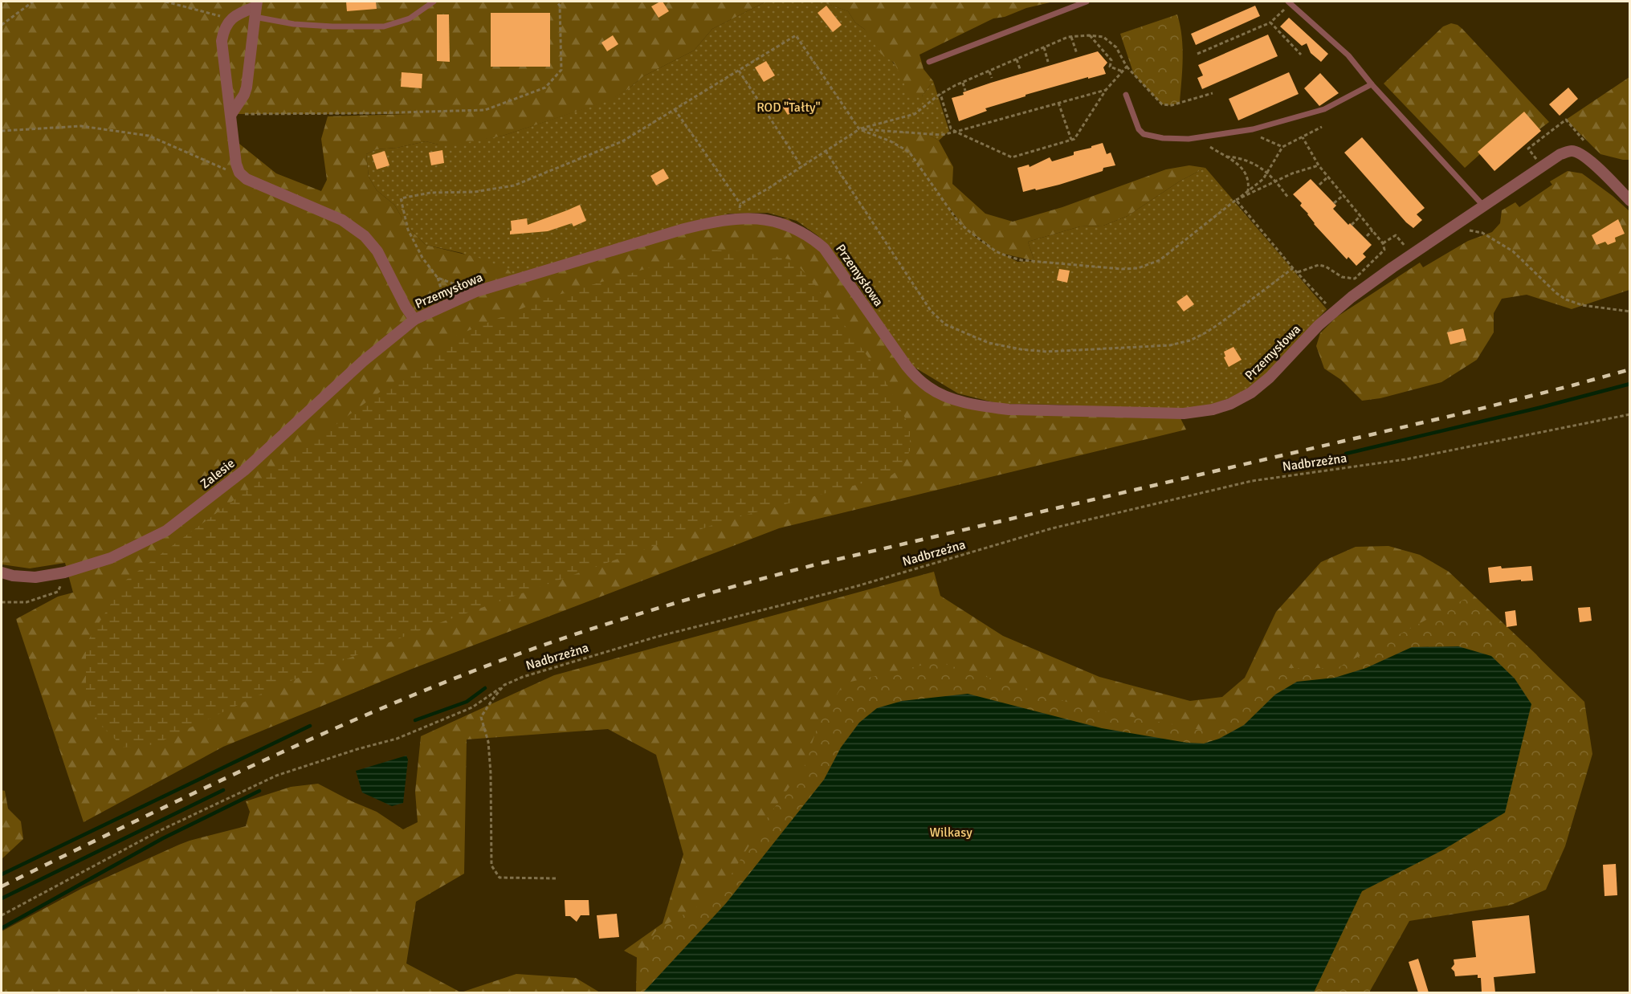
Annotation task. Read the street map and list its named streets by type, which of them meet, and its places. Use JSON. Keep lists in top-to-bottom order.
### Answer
{
  "streets": {
    "street": ["Przemysłowa", "Zalesie"],
    "path": ["Nadbrzeżna"]
  },
  "crossings": [
    ["Przemysłowa", "Zalesie"]
  ],
  "parks": ["ROD \"Tałty\"", "Wilkasy"]
}
